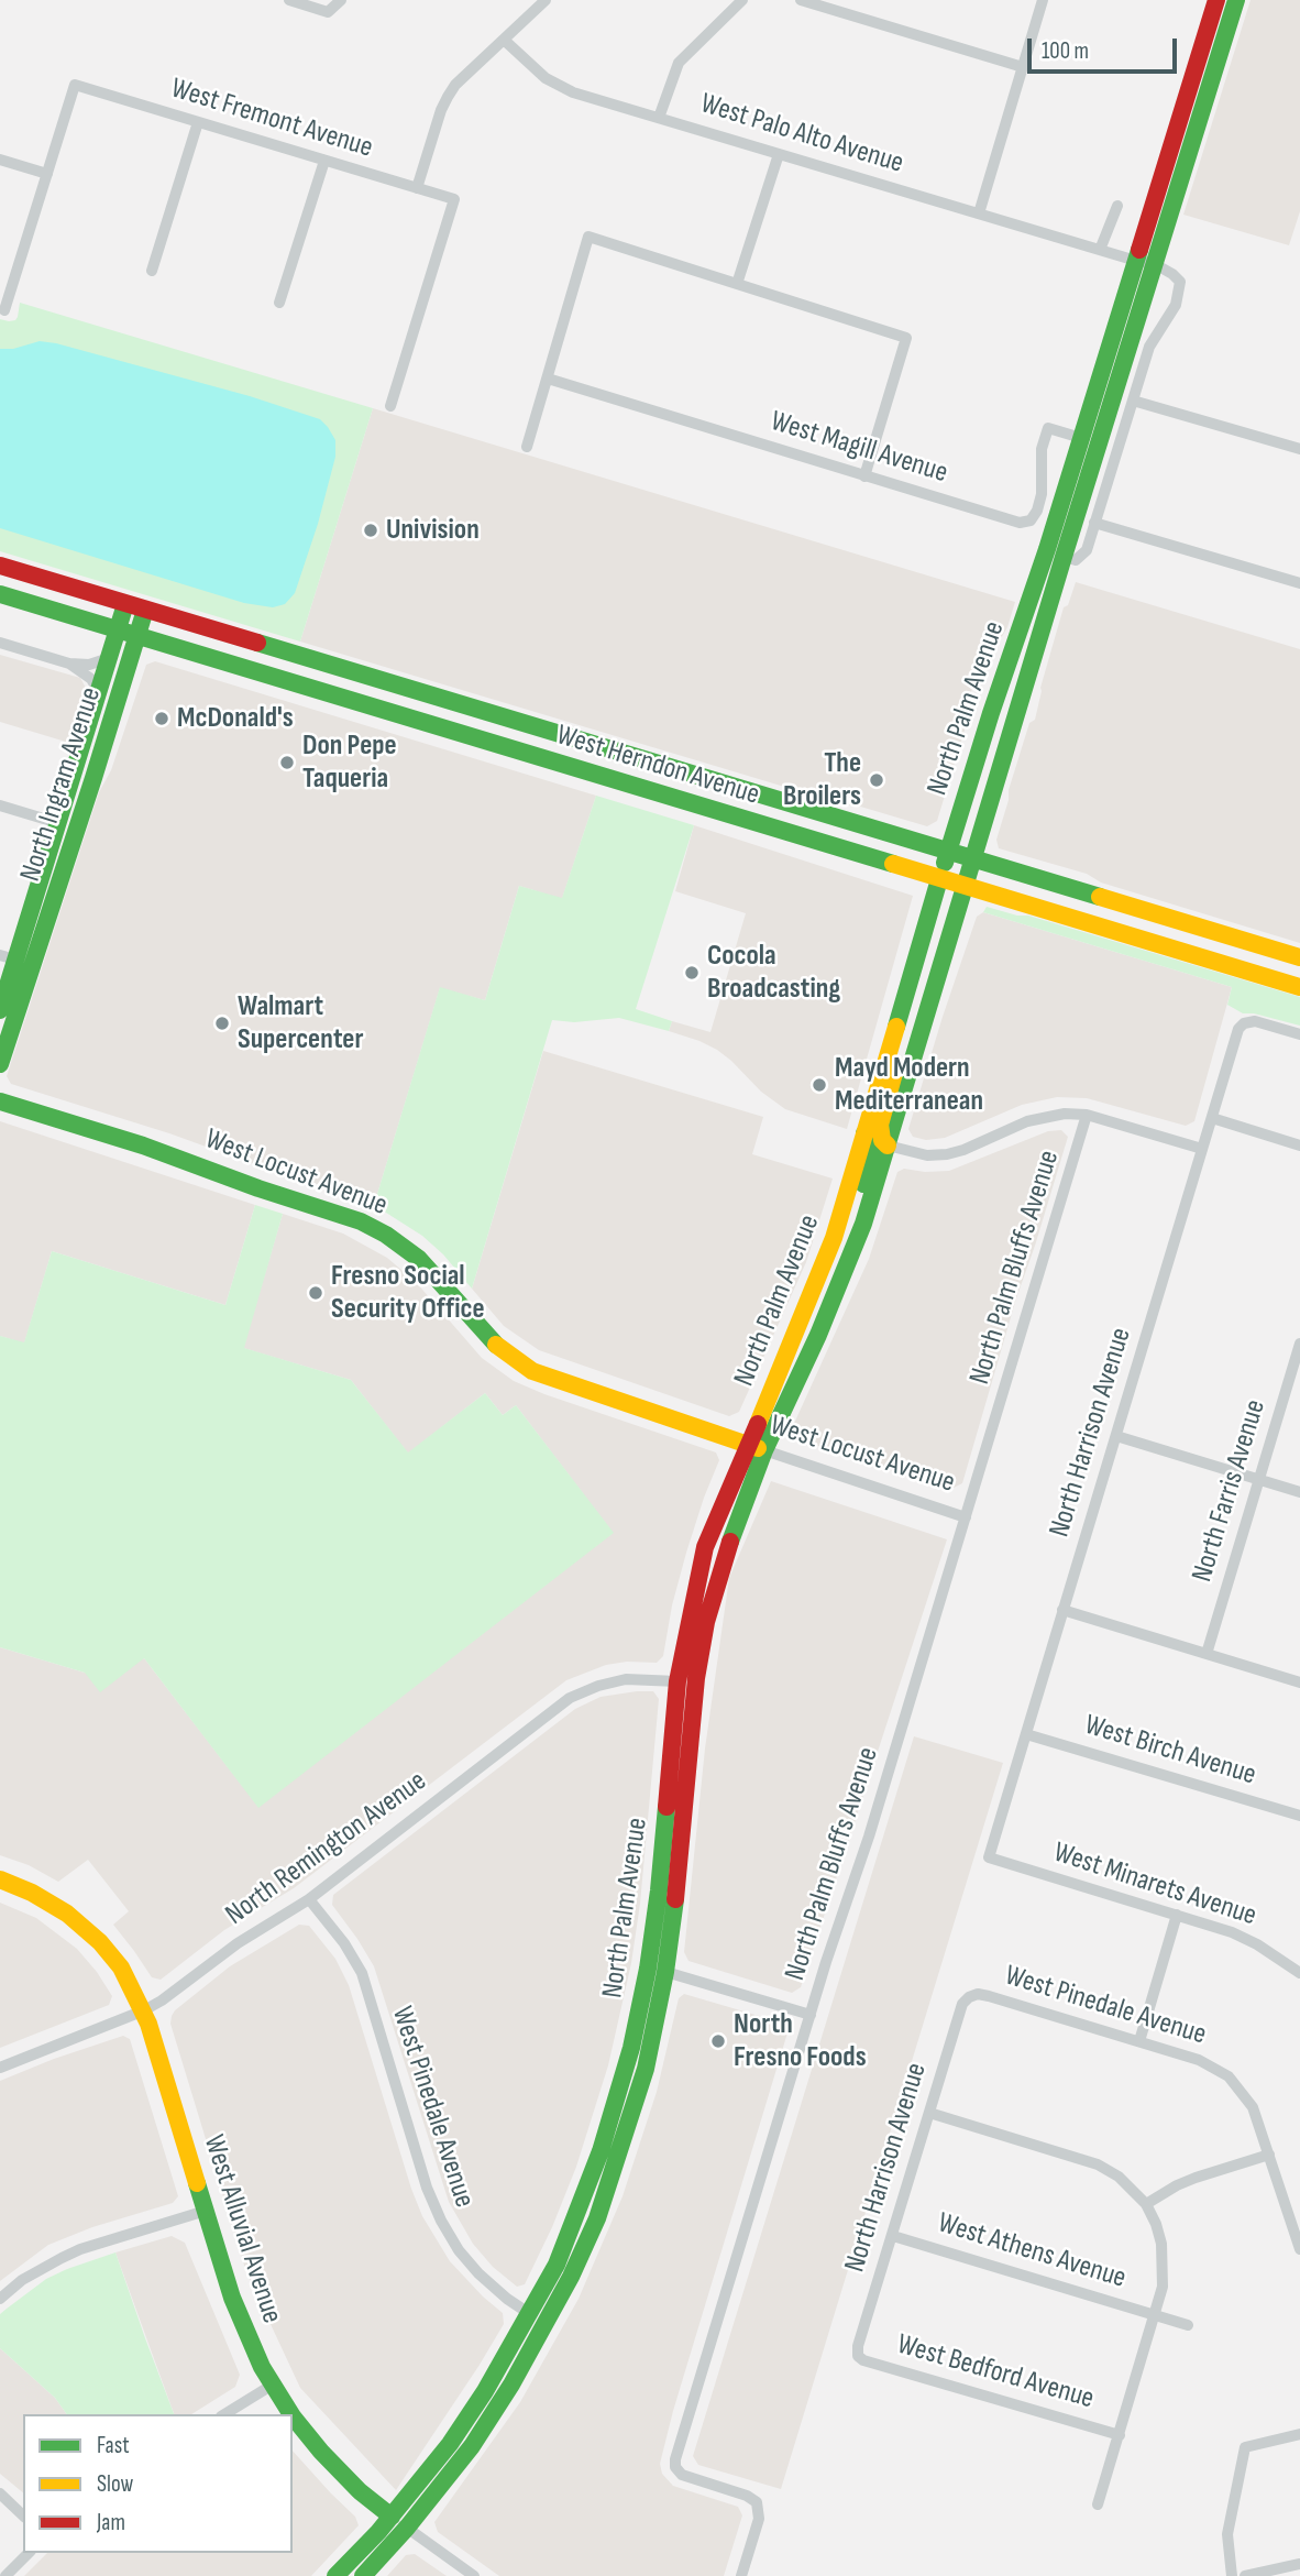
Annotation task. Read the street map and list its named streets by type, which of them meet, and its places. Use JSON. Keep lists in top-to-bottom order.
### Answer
{
  "streets": {
    "main road": [
      "North Palm Avenue",
      "West Herndon Avenue",
      "North Ingram Avenue",
      "West Locust Avenue",
      "West Alluvial Avenue"
    ],
    "street": [
      "West Fremont Avenue",
      "West Palo Alto Avenue",
      "West Magill Avenue",
      "North Palm Bluffs Avenue",
      "North Harrison Avenue",
      "North Farris Avenue",
      "West Birch Avenue",
      "North Remington Avenue",
      "West Minarets Avenue",
      "West Pinedale Avenue",
      "West Athens Avenue",
      "West Bedford Avenue"
    ]
  },
  "crossings": [
    ["West Palo Alto Avenue", "North Palm Avenue"],
    ["West Magill Avenue", "North Palm Avenue"],
    ["North Palm Avenue", "West Herndon Avenue"],
    ["North Palm Avenue", "West Locust Avenue"],
    ["North Palm Avenue", "North Remington Avenue"],
    ["North Palm Avenue", "West Pinedale Avenue"],
    ["North Palm Avenue", "West Alluvial Avenue"],
    ["West Herndon Avenue", "North Ingram Avenue"],
    ["West Locust Avenue", "North Palm Bluffs Avenue"],
    ["North Harrison Avenue", "West Birch Avenue"],
    ["North Harrison Avenue", "West Minarets Avenue"],
    ["North Harrison Avenue", "West Pinedale Avenue"],
    ["North Harrison Avenue", "West Athens Avenue"],
    ["North Harrison Avenue", "West Bedford Avenue"],
    ["North Remington Avenue", "West Pinedale Avenue"],
    ["North Remington Avenue", "West Alluvial Avenue"]
  ],
  "places": [
    "Univision",
    "McDonald's",
    "Don Pepe Taqueria",
    "The Broilers",
    "Cocola Broadcasting",
    "Walmart Supercenter",
    "Mayd Modern Mediterranean",
    "Fresno Social Security Office",
    "North Fresno Foods"
  ],
  "legend": ["Fast", "Slow", "Jam"],
  "scale_bar": "100 m"
}
